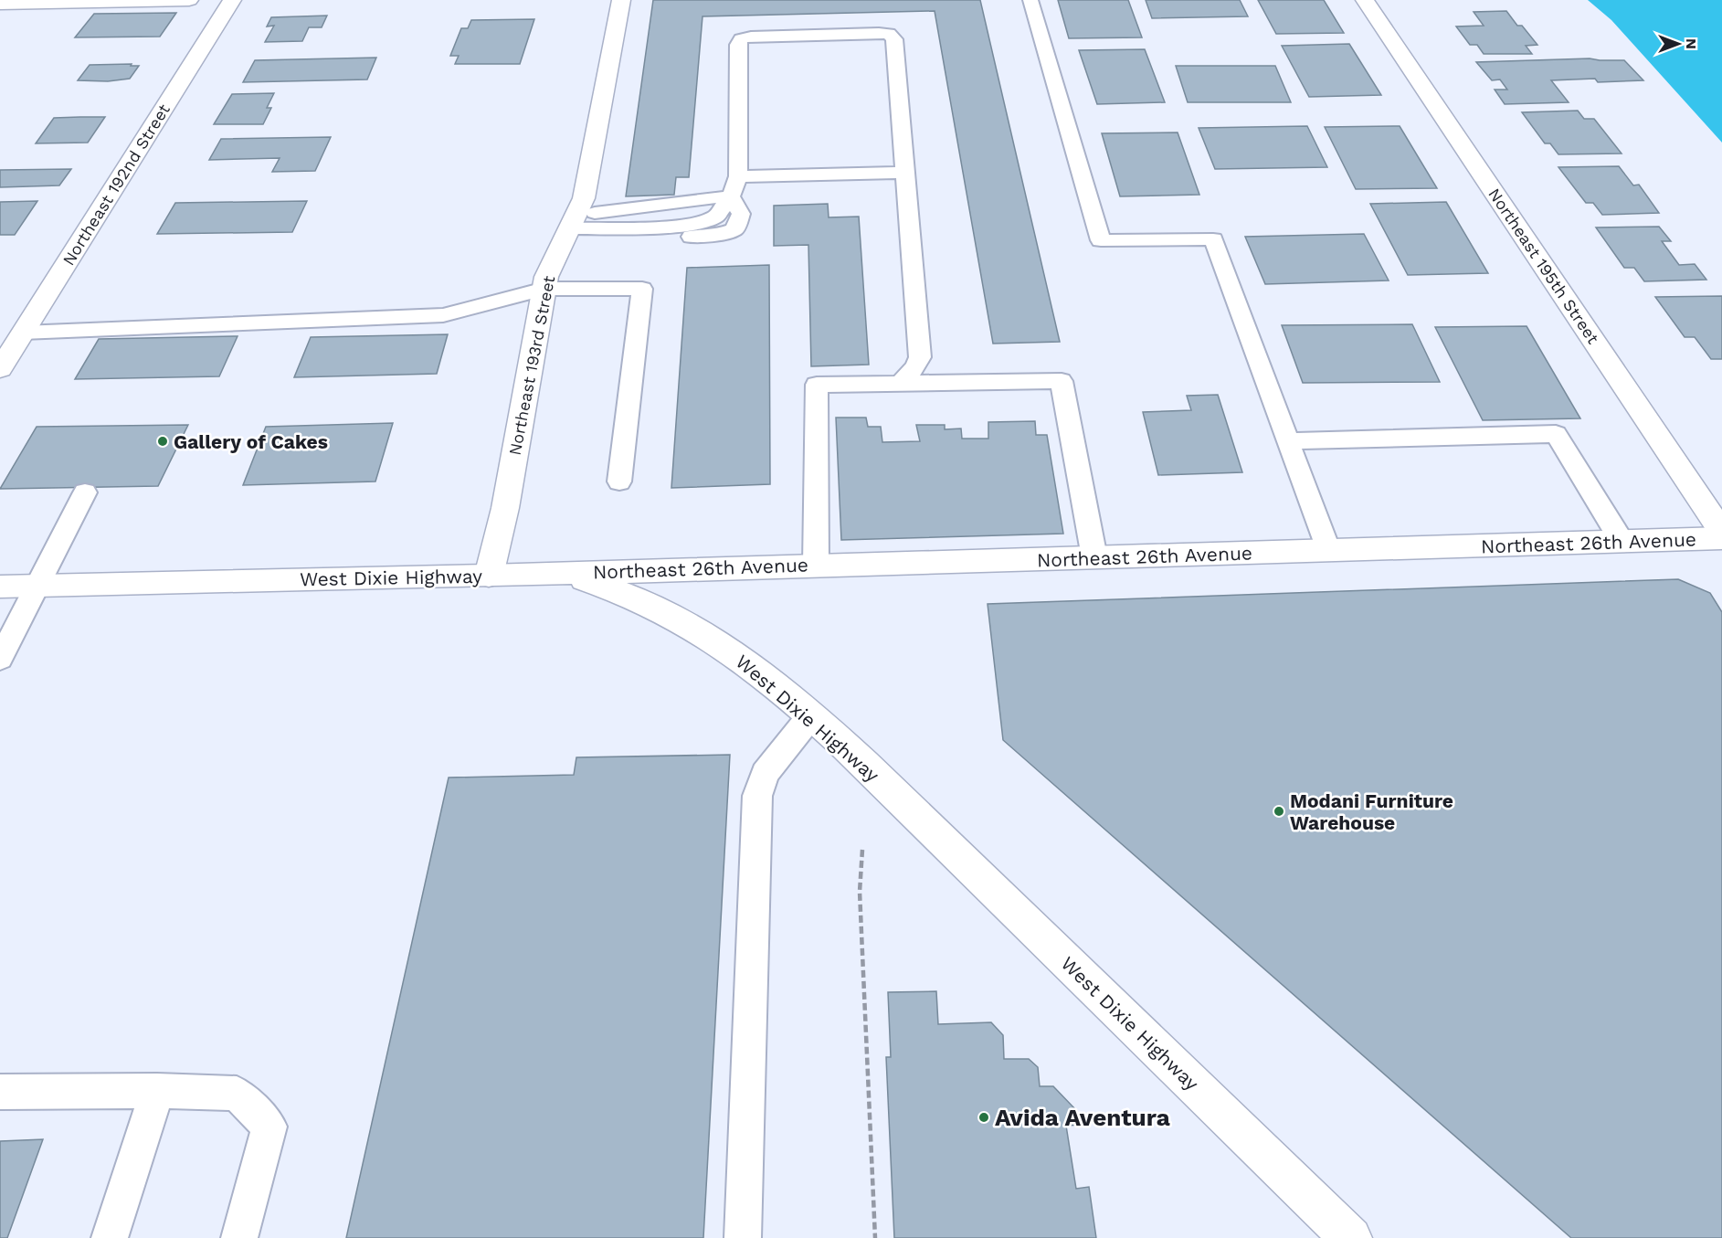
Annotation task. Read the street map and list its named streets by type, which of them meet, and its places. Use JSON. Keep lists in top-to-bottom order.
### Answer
{
  "streets": {
    "street": [
      "Northeast 192nd Street",
      "Northeast 195th Street",
      "Northeast 193rd Street",
      "Northeast 26th Avenue",
      "West Dixie Highway"
    ]
  },
  "crossings": [
    ["Northeast 193rd Street", "West Dixie Highway"],
    ["Northeast 26th Avenue", "West Dixie Highway"]
  ],
  "places": ["Gallery of Cakes", "Modani Furniture Warehouse", "Avida Aventura"],
  "north": "right"
}
